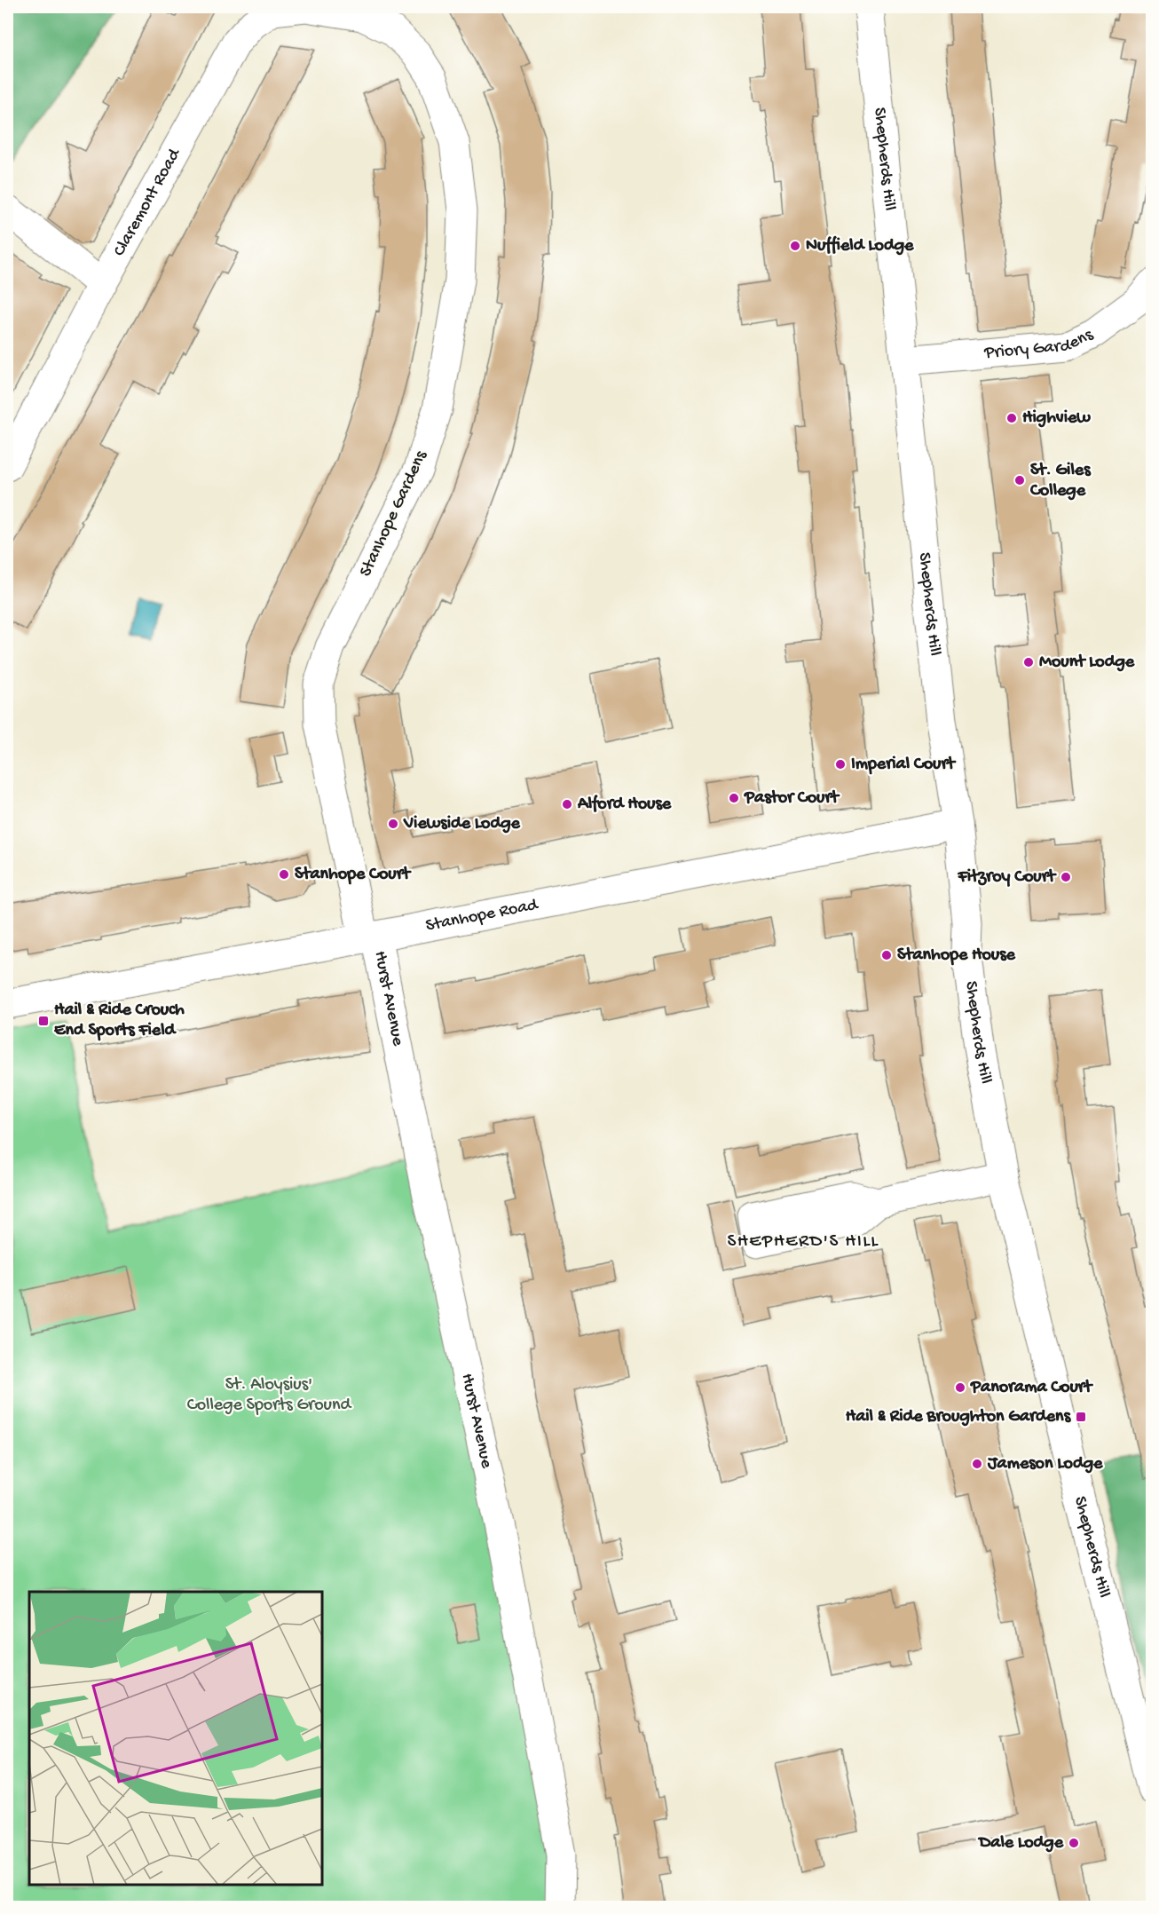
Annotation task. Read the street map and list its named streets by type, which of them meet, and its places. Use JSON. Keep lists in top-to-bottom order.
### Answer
{
  "streets": {
    "street": [
      "Shepherds Hill",
      "Claremont Road",
      "Priory Gardens",
      "Stanhope Gardens",
      "Stanhope Road",
      "Hurst Avenue"
    ]
  },
  "crossings": [
    ["Shepherds Hill", "Priory Gardens"],
    ["Shepherds Hill", "Stanhope Road"],
    ["Claremont Road", "Stanhope Gardens"],
    ["Stanhope Gardens", "Stanhope Road"],
    ["Stanhope Gardens", "Hurst Avenue"],
    ["Stanhope Road", "Hurst Avenue"]
  ],
  "districts": ["SHEPHERD'S HILL"],
  "parks": ["St. Aloysius' College Sports Ground"],
  "places": {
    "other": [
      "Nuffield Lodge",
      "Highview",
      "St. Giles College",
      "Mount Lodge",
      "Imperial Court",
      "Pastor Court",
      "Alford House",
      "Viewside Lodge",
      "Stanhope Court",
      "Fitzroy Court",
      "Stanhope House",
      "Panorama Court",
      "Jameson Lodge",
      "Dale Lodge"
    ],
    "transit": ["Hail & Ride Crouch End Sports Field", "Hail & Ride Broughton Gardens"]
  }
}
